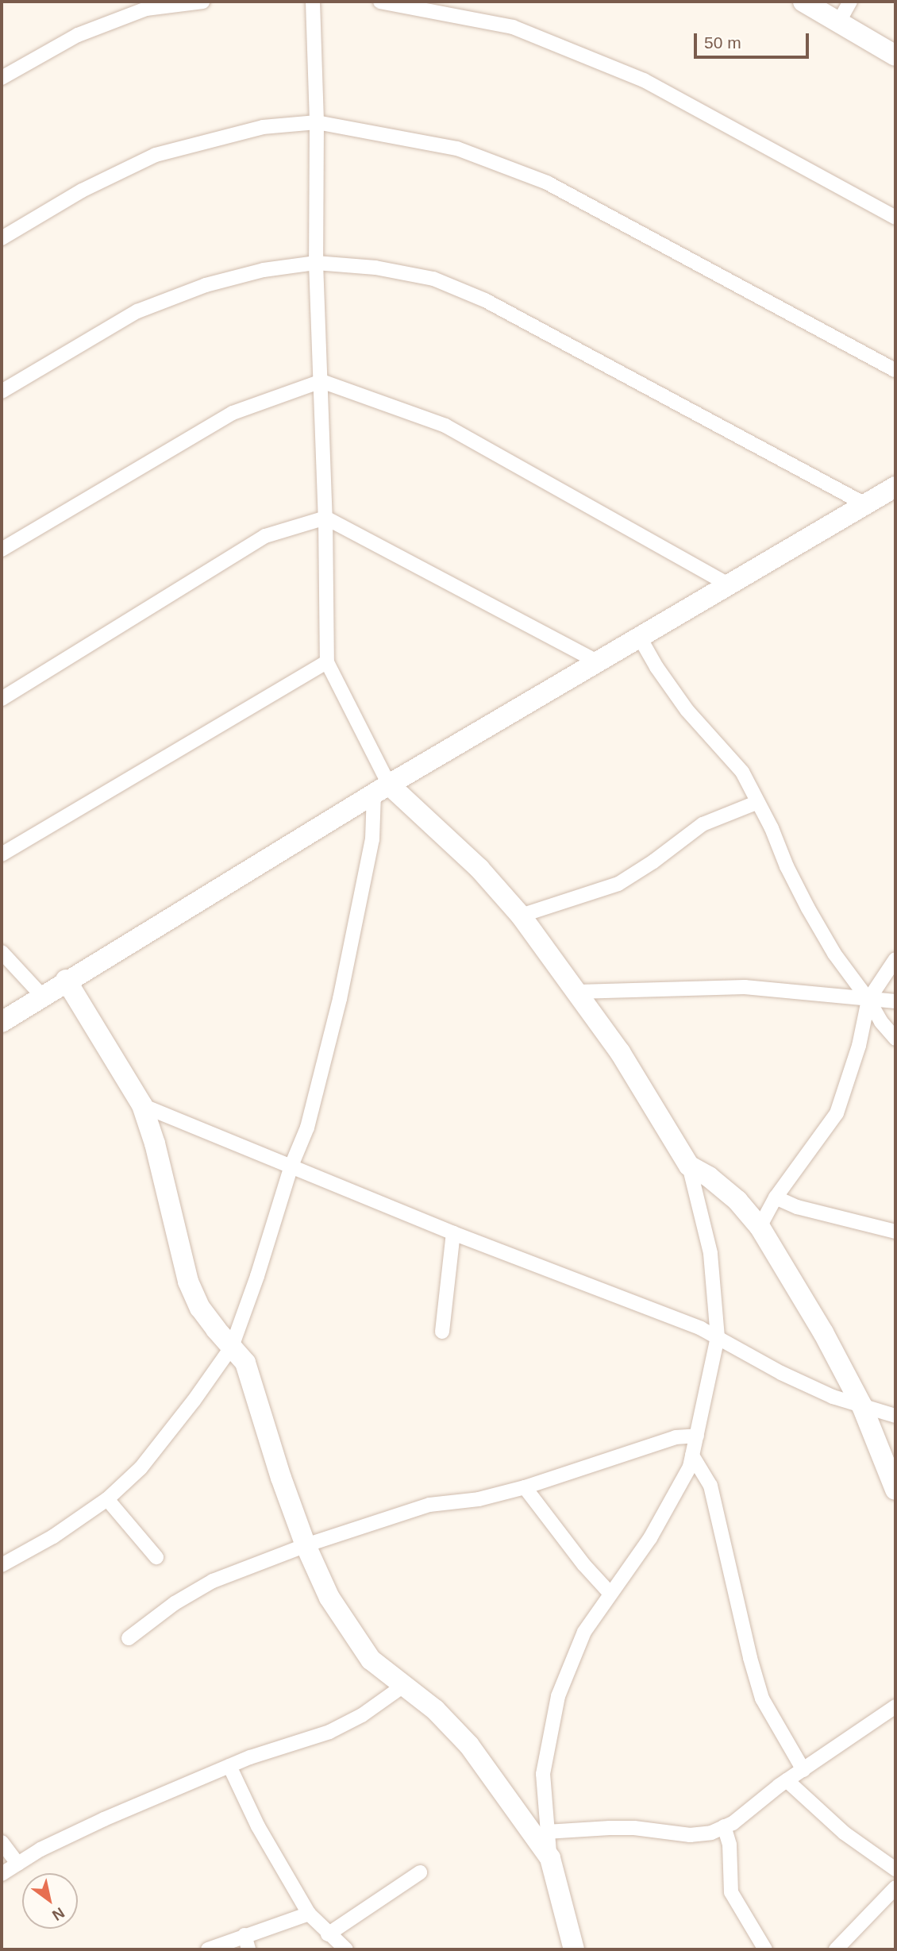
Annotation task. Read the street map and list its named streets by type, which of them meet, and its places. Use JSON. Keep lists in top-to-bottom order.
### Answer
{
  "scale_bar": "50 m",
  "north": "bottom right"
}
